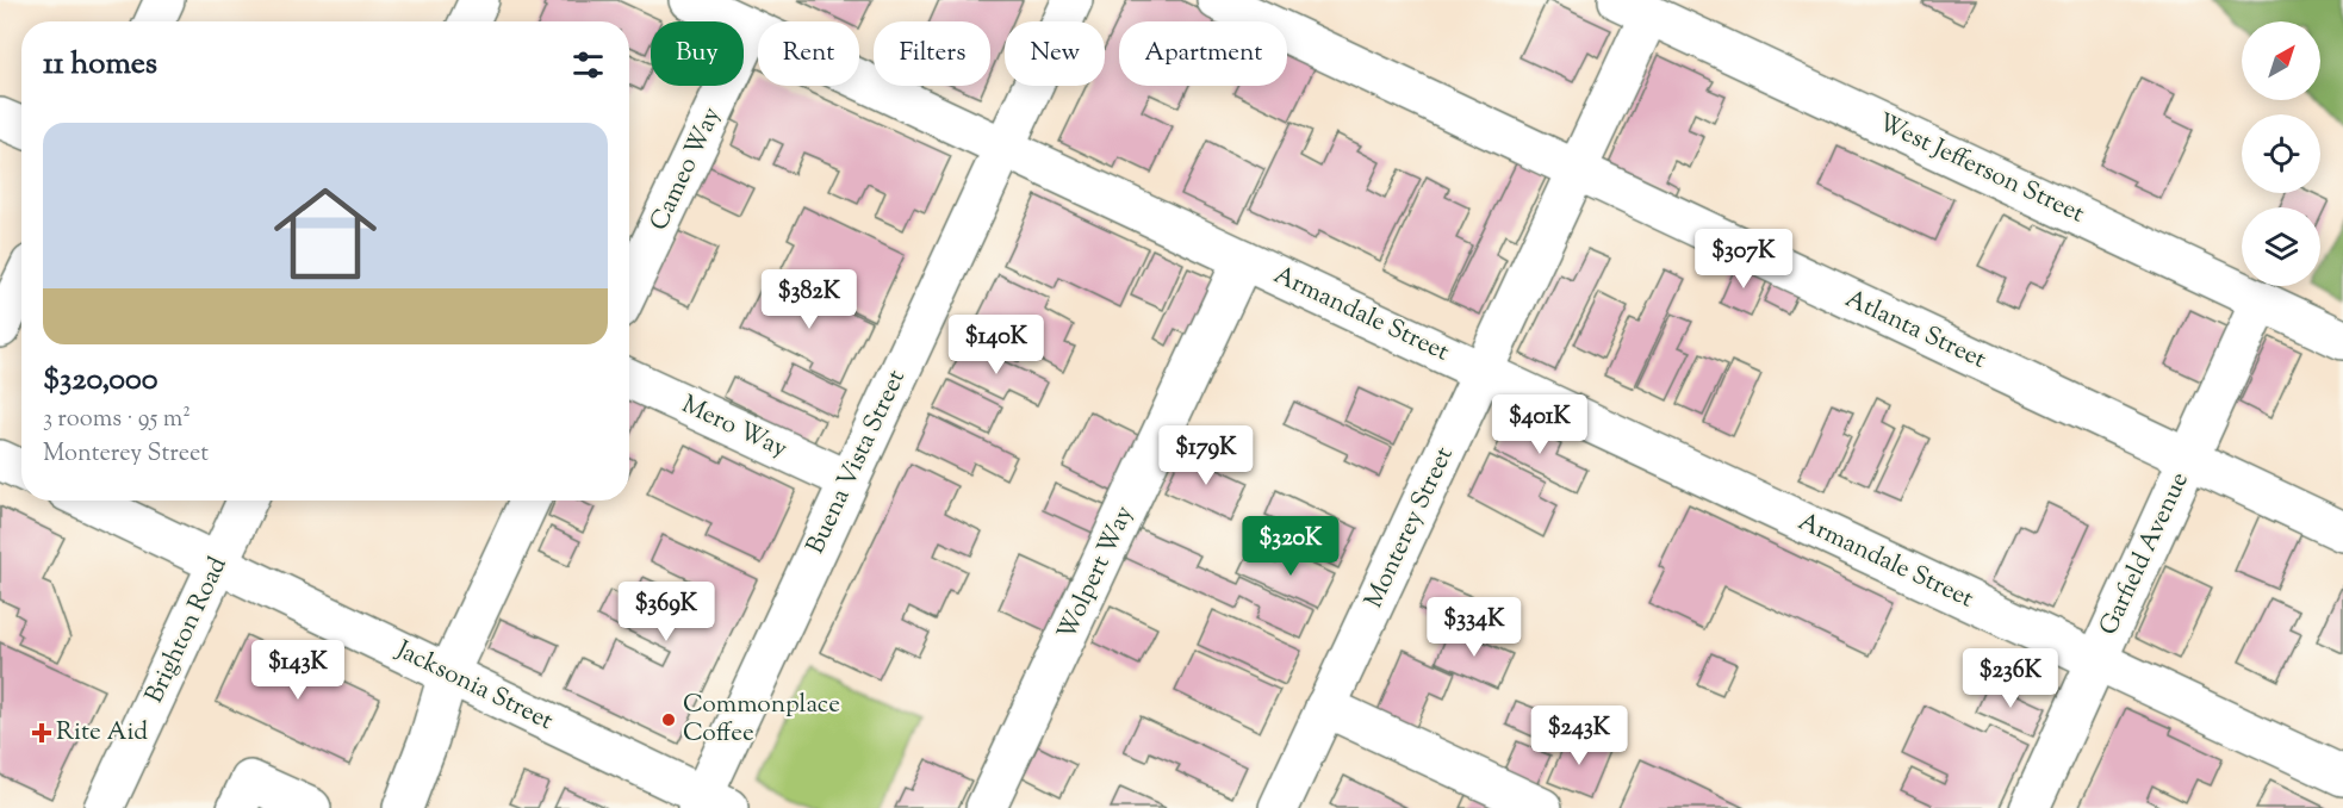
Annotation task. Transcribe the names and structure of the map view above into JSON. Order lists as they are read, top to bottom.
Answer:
{
  "streets": {
    "street": [
      "Cameo Way",
      "West Jefferson Street",
      "Armandale Street",
      "Atlanta Street",
      "Mero Way",
      "Buena Vista Street",
      "Monterey Street",
      "Garfield Avenue",
      "Wolpert Way",
      "Brighton Road",
      "Jacksonia Street"
    ]
  },
  "crossings": [
    ["Cameo Way", "Armandale Street"],
    ["West Jefferson Street", "Monterey Street"],
    ["West Jefferson Street", "Garfield Avenue"],
    ["Armandale Street", "Buena Vista Street"],
    ["Armandale Street", "Monterey Street"],
    ["Armandale Street", "Garfield Avenue"],
    ["Armandale Street", "Wolpert Way"],
    ["Atlanta Street", "Monterey Street"],
    ["Atlanta Street", "Garfield Avenue"],
    ["Mero Way", "Buena Vista Street"],
    ["Buena Vista Street", "Jacksonia Street"],
    ["Brighton Road", "Jacksonia Street"]
  ],
  "places": {
    "other": ["Commonplace Coffee"],
    "health": ["Rite Aid"]
  },
  "north": "top right",
  "page": {
    "chip": [
      "Buy",
      "Rent",
      "Filters",
      "New",
      "Apartment"
    ],
    "heading": "11 homes",
    "list": [
      {
        "name": "$320,000",
        "note": "3 rooms · 95 m² · Monterey Street"
      }
    ],
    "price": [
      "$307K",
      "$382K",
      "$140K",
      "$401K",
      "$179K",
      "$320K",
      "$369K",
      "$334K",
      "$143K",
      "$236K",
      "$243K"
    ]
  }
}
